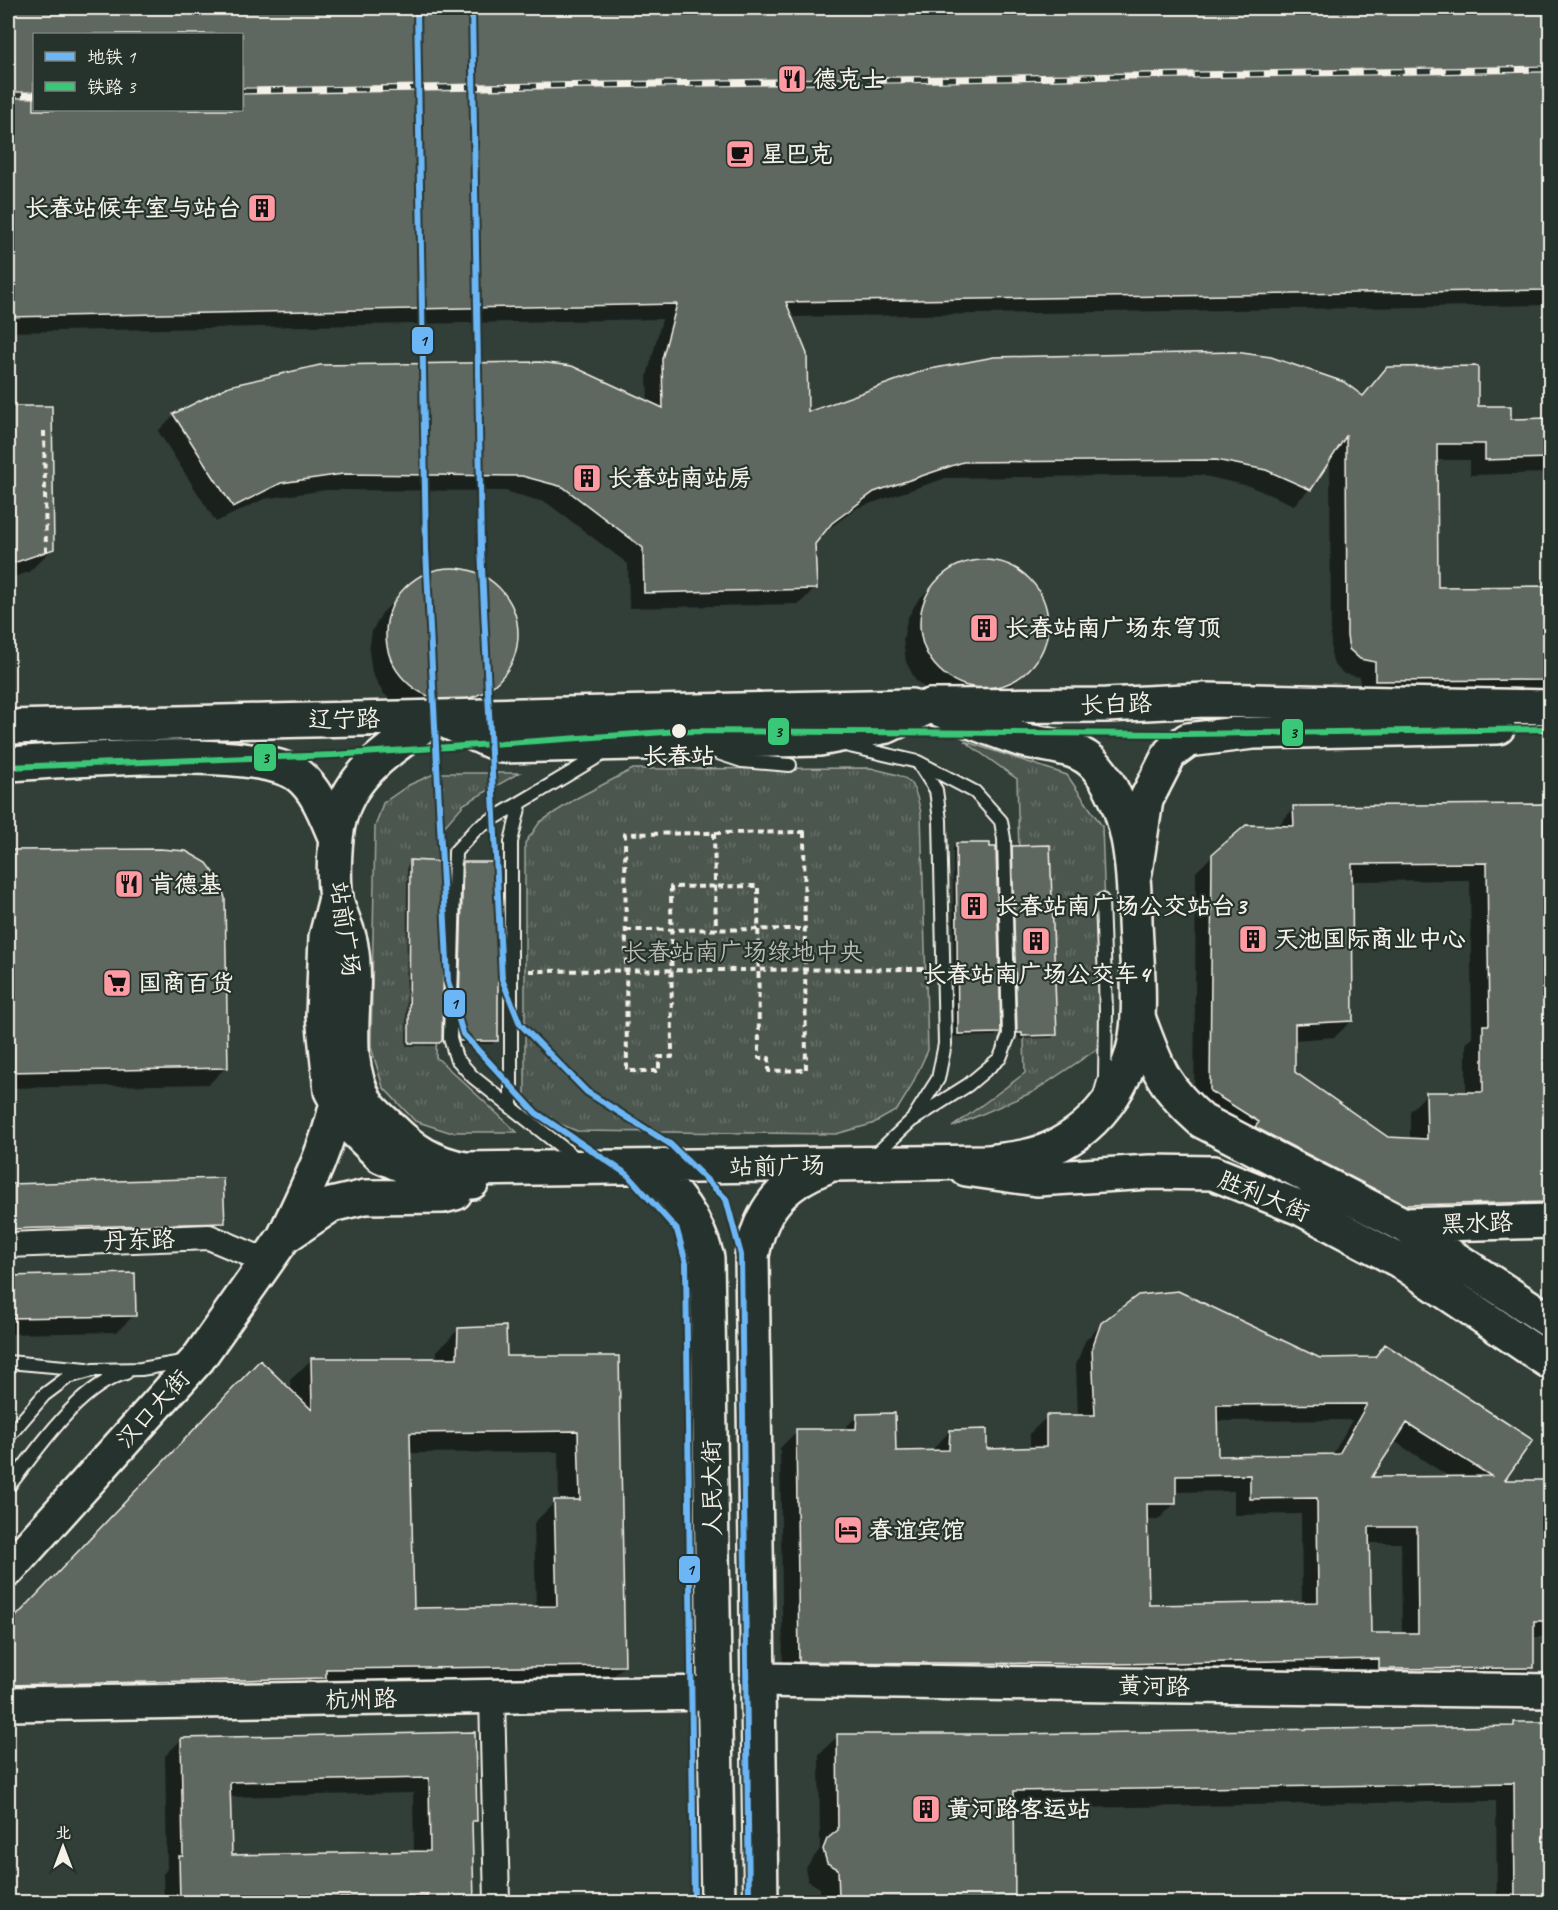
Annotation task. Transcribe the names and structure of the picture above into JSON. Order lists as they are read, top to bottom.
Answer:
{
  "streets": {
    "main road": [
      "长白路",
      "辽宁路",
      "站前广场",
      "胜利大街",
      "黑水路",
      "汉口大街",
      "人民大街",
      "黄河路",
      "杭州路"
    ],
    "street": ["丹东路"]
  },
  "crossings": [
    ["长白路", "辽宁路"],
    ["长白路", "站前广场"],
    ["辽宁路", "站前广场"],
    ["站前广场", "胜利大街"],
    ["站前广场", "人民大街"],
    ["胜利大街", "黑水路"],
    ["丹东路", "汉口大街"],
    ["人民大街", "黄河路"],
    ["人民大街", "杭州路"]
  ],
  "parks": ["长春站南广场绿地中央"],
  "places": {
    "restaurant": ["德克士", "肯德基"],
    "cafe": ["星巴克"],
    "building": [
      "长春站候车室与站台",
      "长春站南站房",
      "长春站南广场东穹顶",
      "长春站南广场公交站台3",
      "天池国际商业中心",
      "长春站南广场公交车4",
      "黄河路客运站"
    ],
    "other": ["长春站"],
    "supermarket": ["国商百货"],
    "hotel": ["春谊宾馆"]
  },
  "lines": ["metro line 1", "rail line 3"],
  "legend": ["地铁 1", "铁路 3"],
  "north": "top"
}
